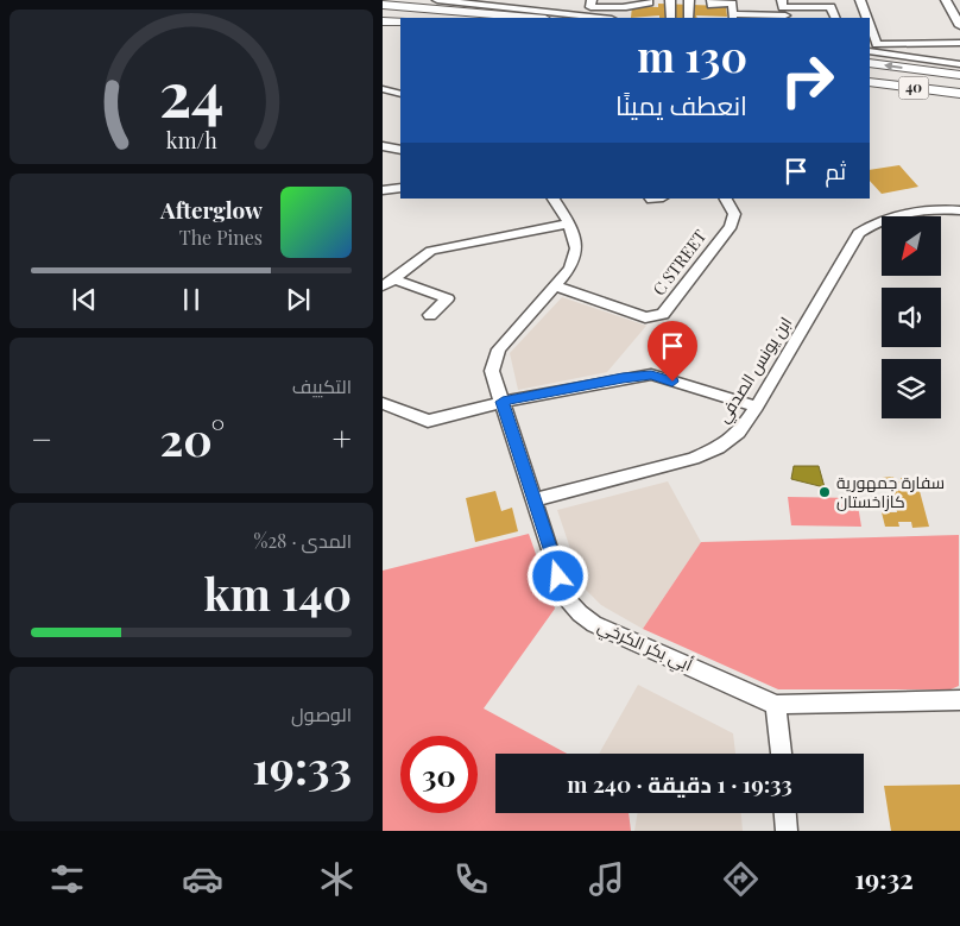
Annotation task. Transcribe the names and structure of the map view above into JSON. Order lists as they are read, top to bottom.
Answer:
{
  "streets": {
    "highway": ["40"],
    "street": ["C STREET", "ابن يونس الصدفي", "أبي بكر الكرخي"]
  },
  "crossings": [
    ["C STREET", "أبي بكر الكرخي"],
    ["ابن يونس الصدفي", "أبي بكر الكرخي"]
  ],
  "places": ["سفارة جمهورية كازاخستان"],
  "north": "bottom left",
  "page": {
    "turn": ["130 m", "انعطف يمينًا"],
    "then": "ثم",
    "song": ["Afterglow", "The Pines"],
    "tile": [
      "التكييف",
      ["المدى · 28%", "140 km"],
      ["الوصول", "19:33"]
    ],
    "heat": ["−", "20°", "+"],
    "limit": "30",
    "trip": "19:33 · 1 دقيقة · 240 m",
    "tabs": "19:32",
    "gauge": ["24", "km/h"]
  }
}
